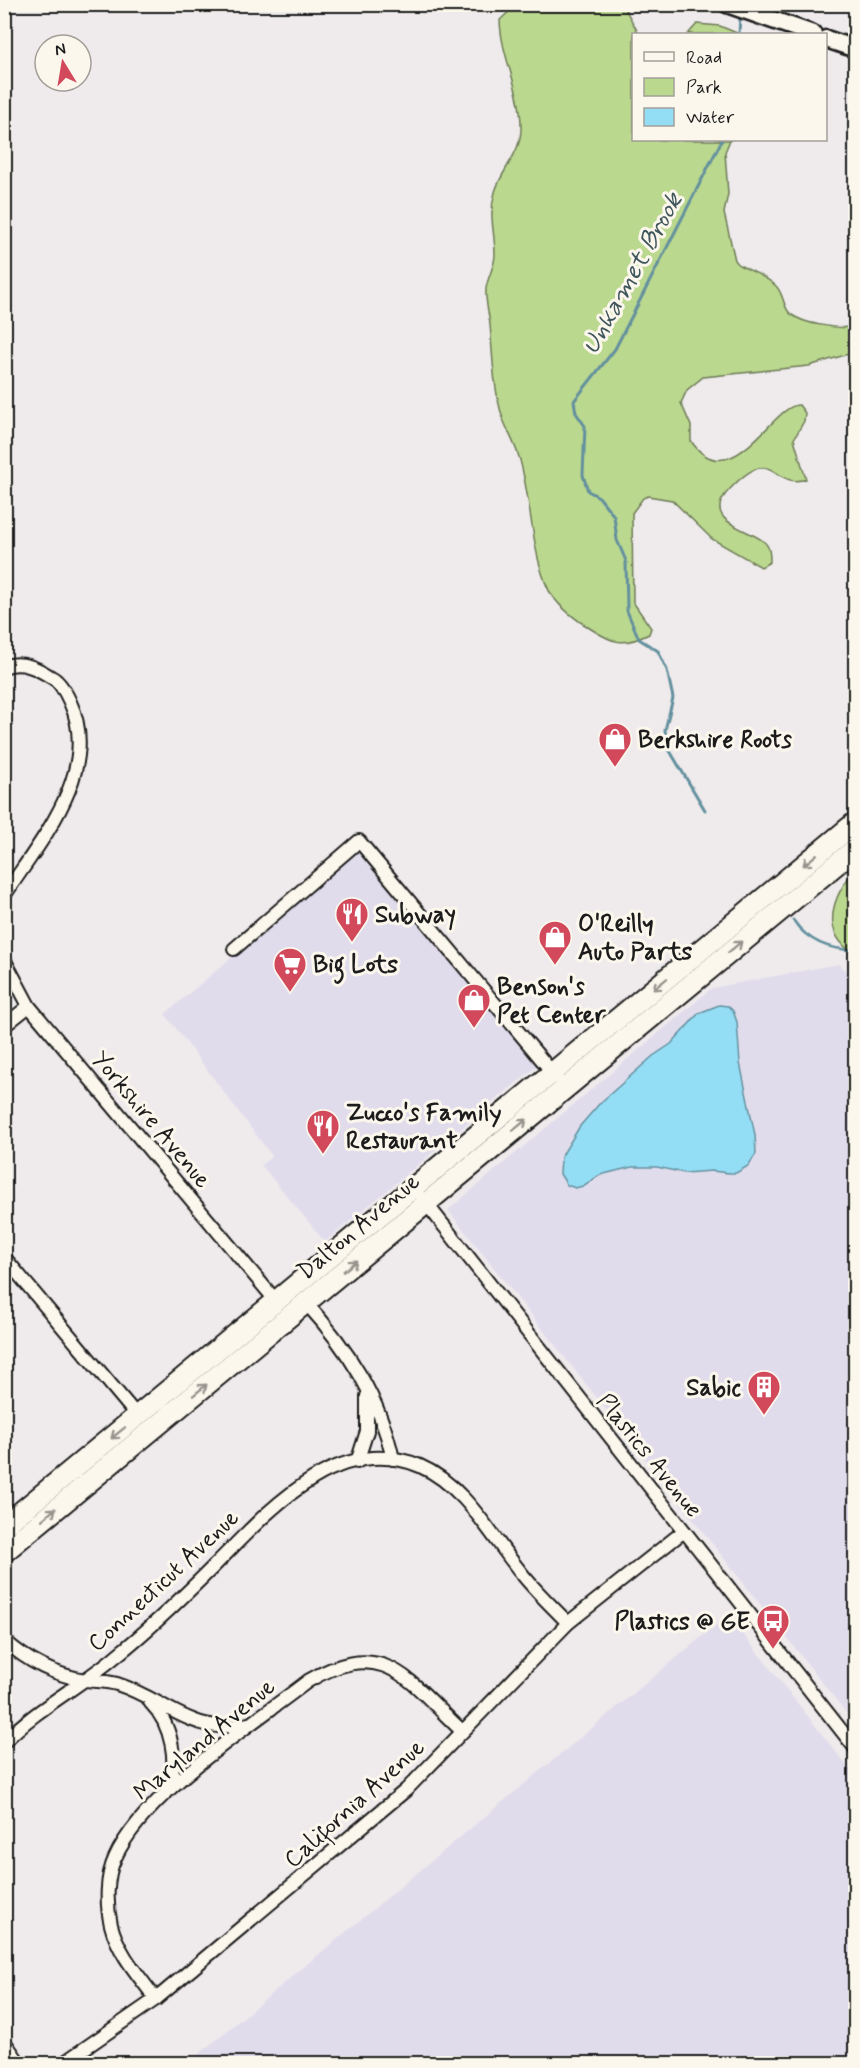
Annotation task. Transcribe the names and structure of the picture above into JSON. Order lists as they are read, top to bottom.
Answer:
{
  "streets": {
    "main road": ["Dalton Avenue"],
    "street": [
      "Yorkshire Avenue",
      "Plastics Avenue",
      "Connecticut Avenue",
      "Maryland Avenue",
      "California Avenue"
    ]
  },
  "crossings": [
    ["Yorkshire Avenue", "Dalton Avenue"],
    ["Dalton Avenue", "Plastics Avenue"],
    ["Plastics Avenue", "California Avenue"],
    ["Maryland Avenue", "California Avenue"]
  ],
  "water": ["Unkamet Brook"],
  "places": {
    "shop": ["Berkshire Roots", "O'Reilly Auto Parts", "Benson's Pet Center"],
    "restaurant": ["Subway", "Zucco's Family Restaurant"],
    "supermarket": ["Big Lots"],
    "building": ["Sabic"],
    "bus stop": ["Plastics @ GE"]
  },
  "legend": ["Road", "Park", "Water"],
  "north": "top"
}
